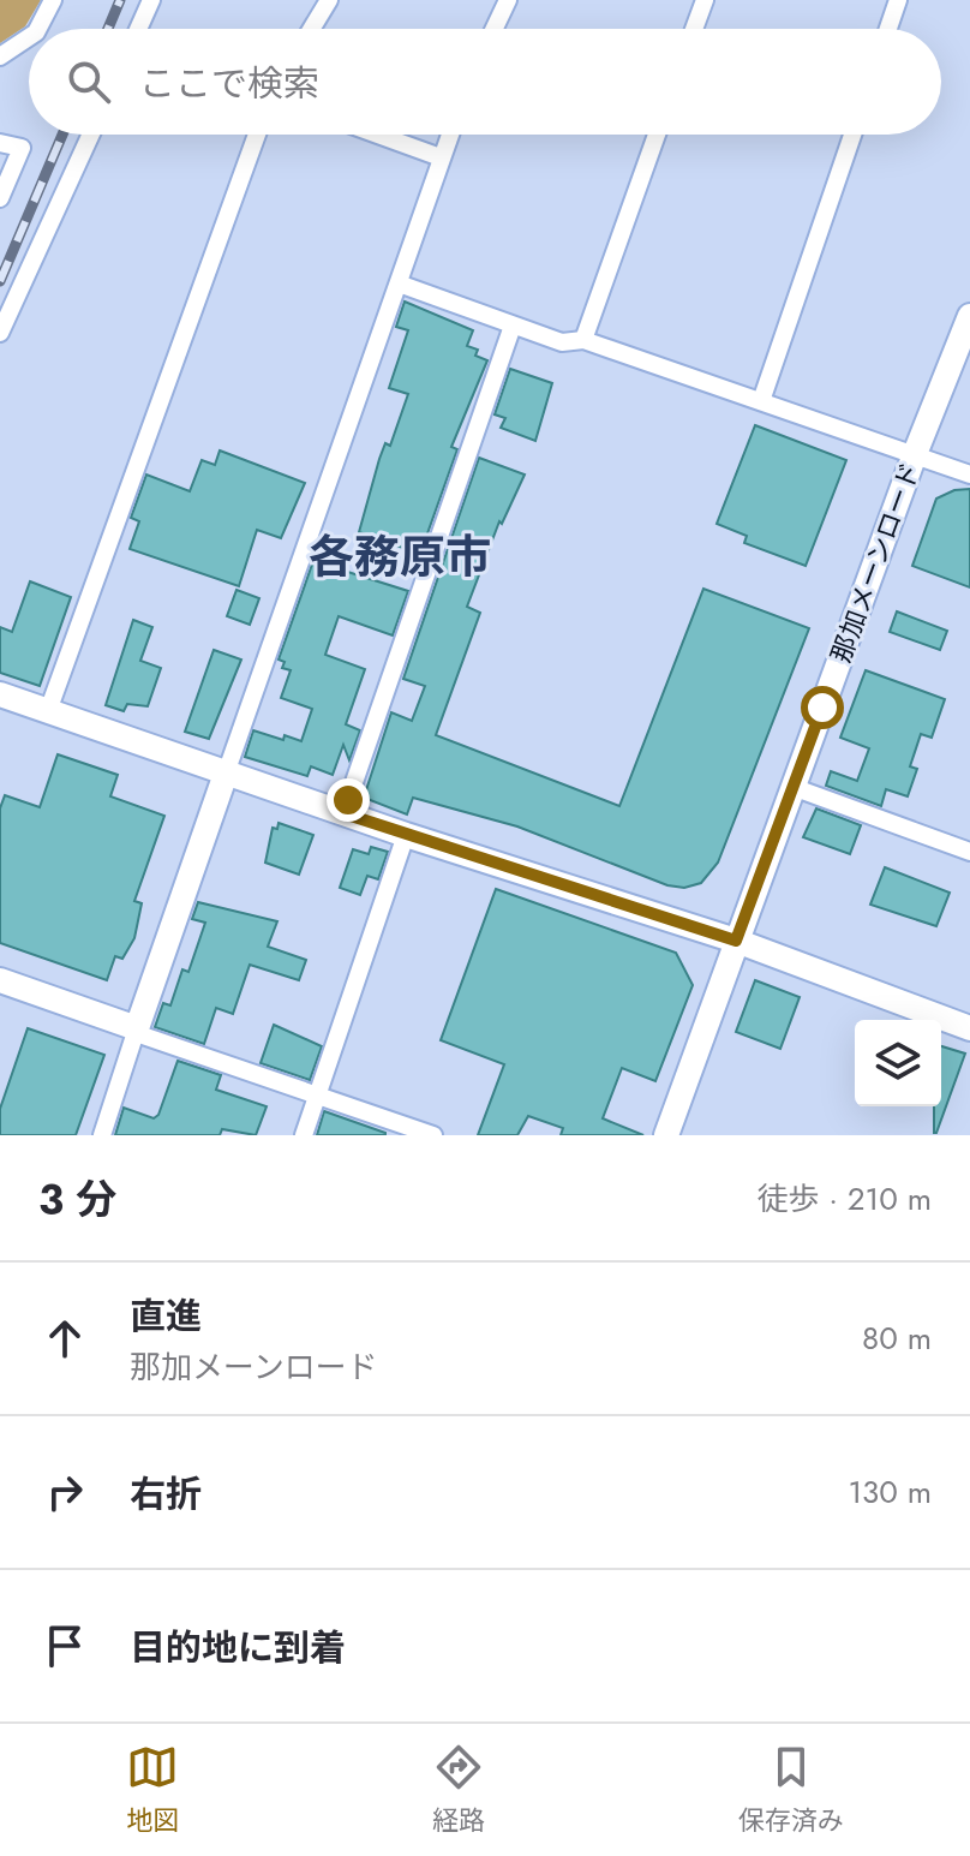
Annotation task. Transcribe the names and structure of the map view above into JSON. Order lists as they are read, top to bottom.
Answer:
{
  "streets": {
    "street": ["那加メーンロード"]
  },
  "districts": ["各務原市"],
  "page": {
    "search": "ここで検索",
    "heading": ["3 分", "徒歩 · 210 m"],
    "list": [
      ["直進", "那加メーンロード", "80 m"],
      ["右折", "130 m"],
      "目的地に到着"
    ],
    "nav": ["地図", "経路", "保存済み"]
  }
}
